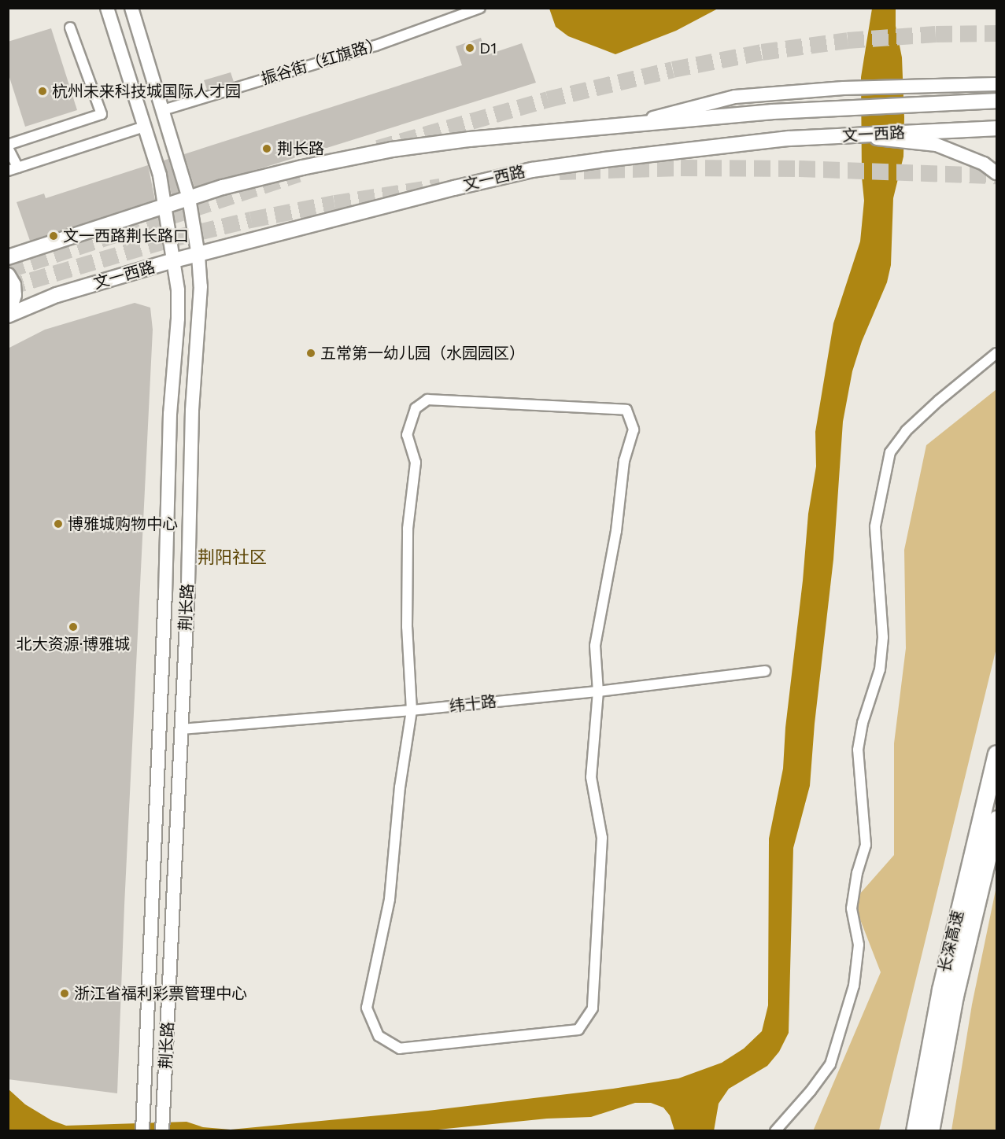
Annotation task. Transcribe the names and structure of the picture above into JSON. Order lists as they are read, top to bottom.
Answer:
{
  "streets": {
    "highway": ["长深高速"],
    "main road": ["文一西路", "荆长路"],
    "street": ["振谷街（红旗路）", "纬十路"]
  },
  "crossings": [
    ["振谷街（红旗路）", "荆长路"],
    ["文一西路", "荆长路"],
    ["荆长路", "纬十路"]
  ],
  "districts": ["荆阳社区"],
  "places": [
    "D1",
    "杭州未来科技城国际人才园",
    "荆长路",
    "文一西路荆长路口",
    "五常第一幼儿园（水园园区）",
    "博雅城购物中心",
    "北大资源·博雅城",
    "浙江省福利彩票管理中心"
  ]
}
